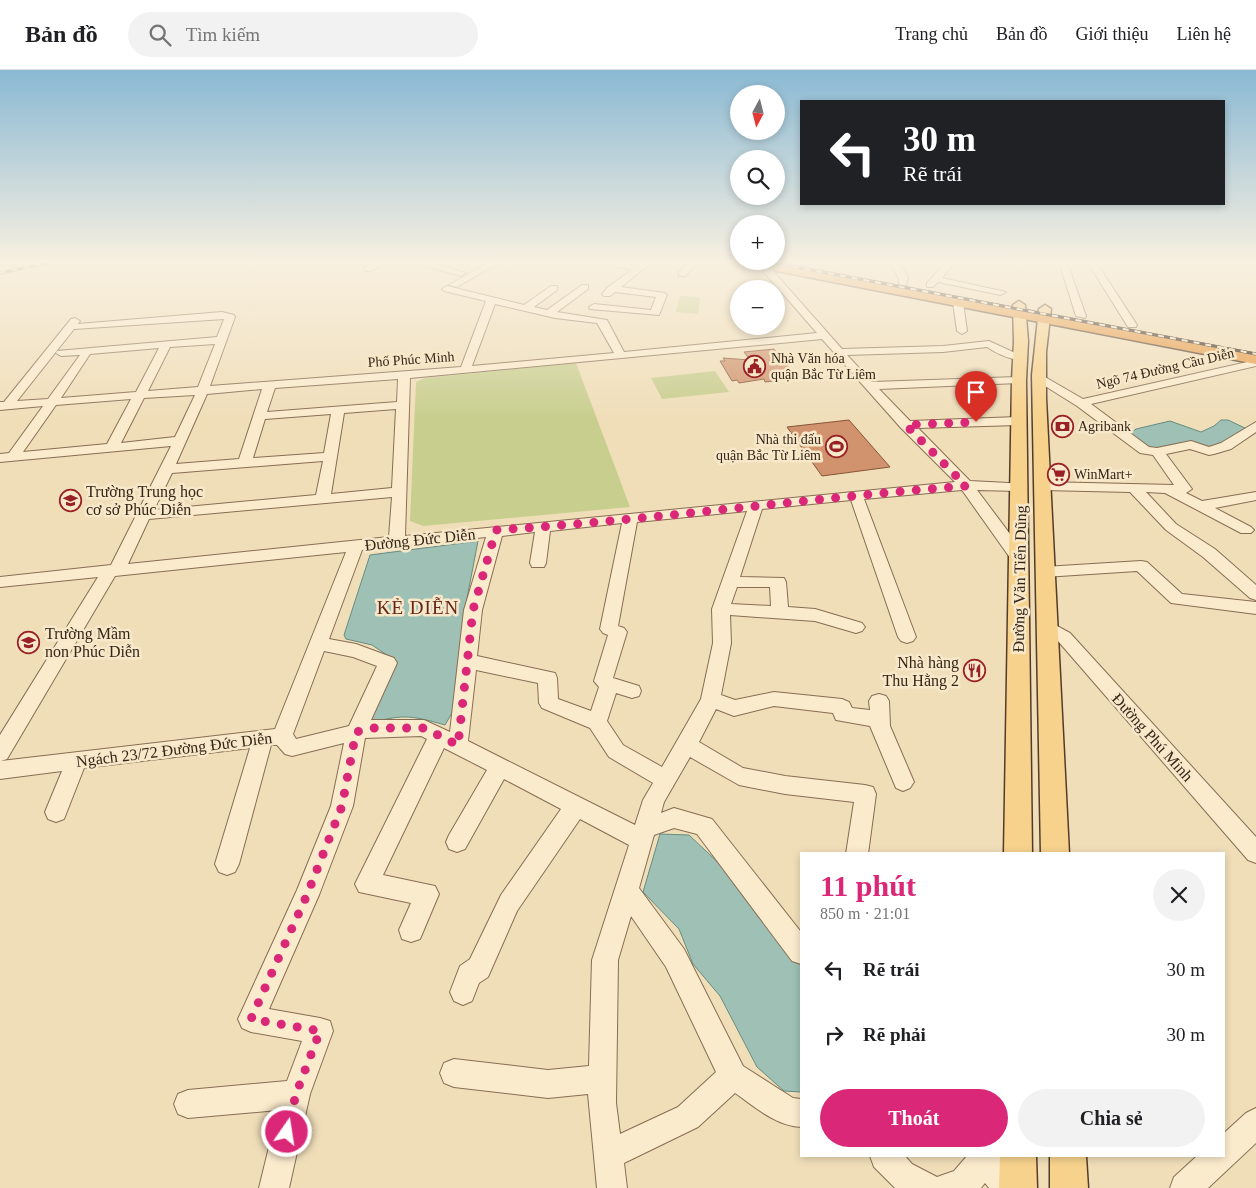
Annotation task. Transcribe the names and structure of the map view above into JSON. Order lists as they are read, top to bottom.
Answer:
{
  "streets": {
    "main road": ["Đường Văn Tiến Dũng"],
    "street": [
      "Phố Phúc Minh",
      "Ngõ 74 Đường Cầu Diễn",
      "Đường Đức Diễn",
      "Đường Phú Minh",
      "Ngách 23/72 Đường Đức Diễn"
    ]
  },
  "crossings": [
    ["Đường Đức Diễn", "Đường Văn Tiến Dũng"],
    ["Đường Văn Tiến Dũng", "Đường Phú Minh"]
  ],
  "districts": ["KẺ DIỄN"],
  "places": {
    "public building": ["Nhà Văn hóa quận Bắc Từ Liêm"],
    "bank": ["Agribank"],
    "sports": ["Nhà thi đấu quận Bắc Từ Liêm"],
    "supermarket": ["WinMart+"],
    "school or university": ["Trường Trung học cơ sở Phúc Diễn", "Trường Mầm non Phúc Diễn"],
    "restaurant": ["Nhà hàng Thu Hằng 2"]
  },
  "north": "bottom",
  "page": {
    "header": "Bản đồ",
    "search": "Tìm kiếm",
    "nav": [
      "Trang chủ",
      "Bản đồ",
      "Giới thiệu",
      "Liên hệ"
    ],
    "map_buttons": ["+", "−"],
    "turn": ["30 m", "Rẽ trái"],
    "heading": ["11 phút", "850 m · 21:01"],
    "list": [
      {
        "name": "Rẽ trái",
        "value": "30 m"
      },
      {
        "name": "Rẽ phải",
        "value": "30 m"
      }
    ],
    "buttons": ["Thoát", "Chia sẻ"]
  }
}
